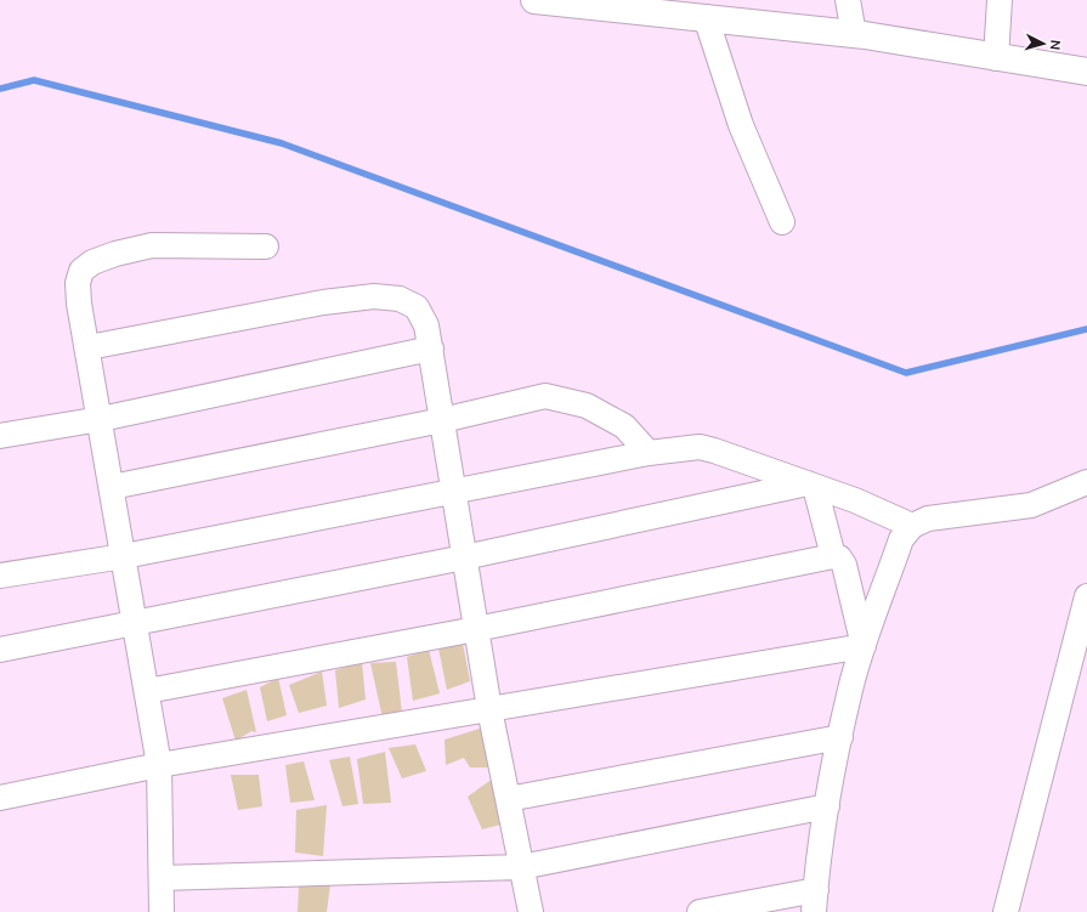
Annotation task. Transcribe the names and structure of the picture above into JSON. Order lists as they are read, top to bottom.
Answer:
{
  "north": "right"
}
